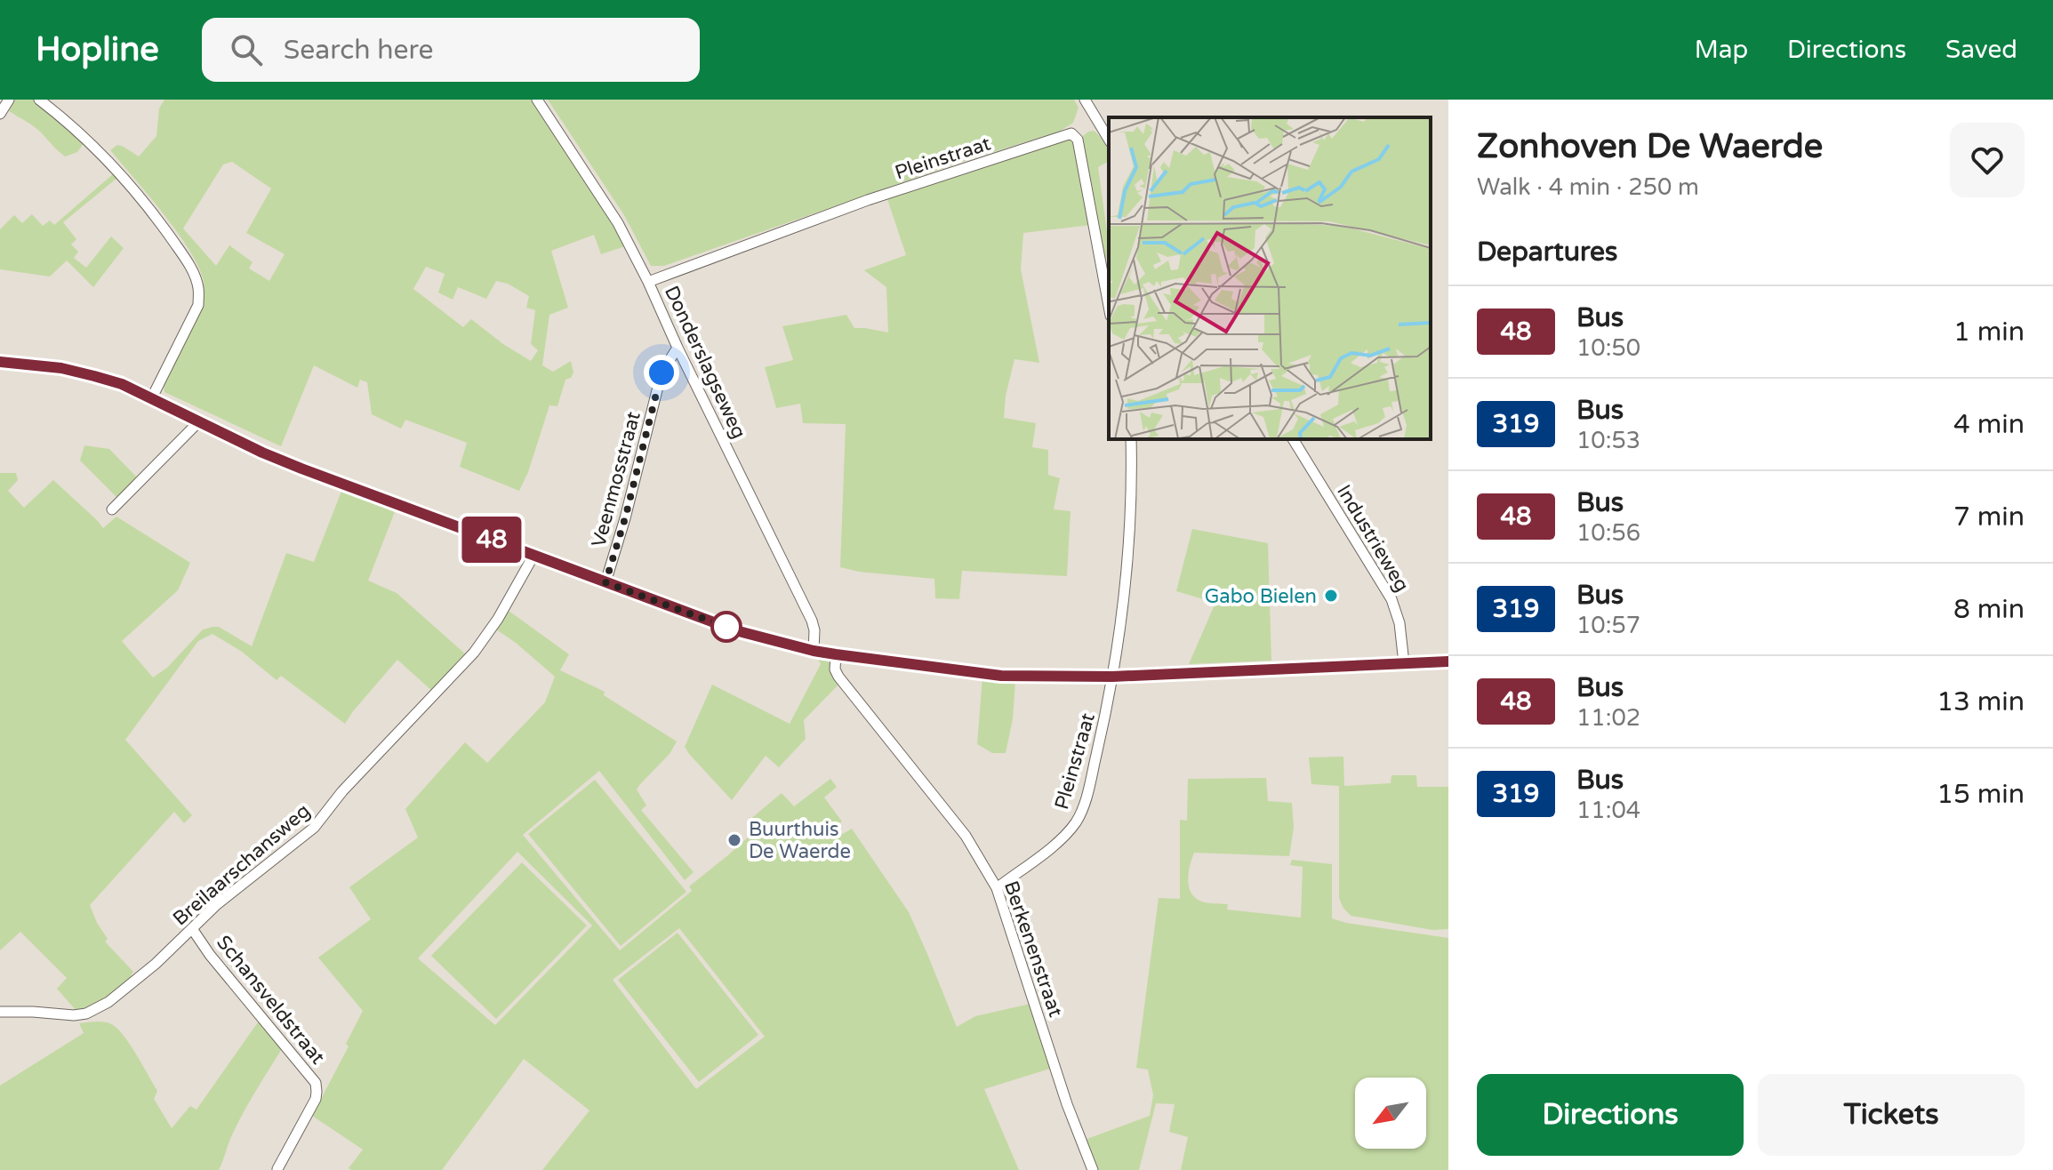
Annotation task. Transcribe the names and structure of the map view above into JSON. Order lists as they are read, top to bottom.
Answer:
{
  "streets": {
    "street": [
      "Pleinstraat",
      "Donderslagseweg",
      "Veenmosstraat",
      "Industrieweg",
      "Breilaarschansweg",
      "Berkenenstraat",
      "Schansveldstraat"
    ]
  },
  "crossings": [
    ["Pleinstraat", "Donderslagseweg"],
    ["Pleinstraat", "Berkenenstraat"],
    ["Donderslagseweg", "Veenmosstraat"],
    ["Breilaarschansweg", "Schansveldstraat"]
  ],
  "places": ["Gabo Bielen", "Buurthuis De Waerde"],
  "lines": ["bus line 48"],
  "north": "bottom left",
  "page": {
    "header": "Hopline",
    "search": "Search here",
    "nav": ["Map", "Directions", "Saved"],
    "on_map": "48",
    "heading": [
      ["Zonhoven De Waerde", "Walk · 4 min · 250 m"],
      "Departures"
    ],
    "list": [
      {
        "mark": "48",
        "name": "Bus",
        "note": "10:50",
        "value": "1 min"
      },
      {
        "mark": "319",
        "name": "Bus",
        "note": "10:53",
        "value": "4 min"
      },
      {
        "mark": "48",
        "name": "Bus",
        "note": "10:56",
        "value": "7 min"
      },
      {
        "mark": "319",
        "name": "Bus",
        "note": "10:57",
        "value": "8 min"
      },
      {
        "mark": "48",
        "name": "Bus",
        "note": "11:02",
        "value": "13 min"
      },
      {
        "mark": "319",
        "name": "Bus",
        "note": "11:04",
        "value": "15 min"
      }
    ],
    "buttons": ["Directions", "Tickets"]
  }
}
